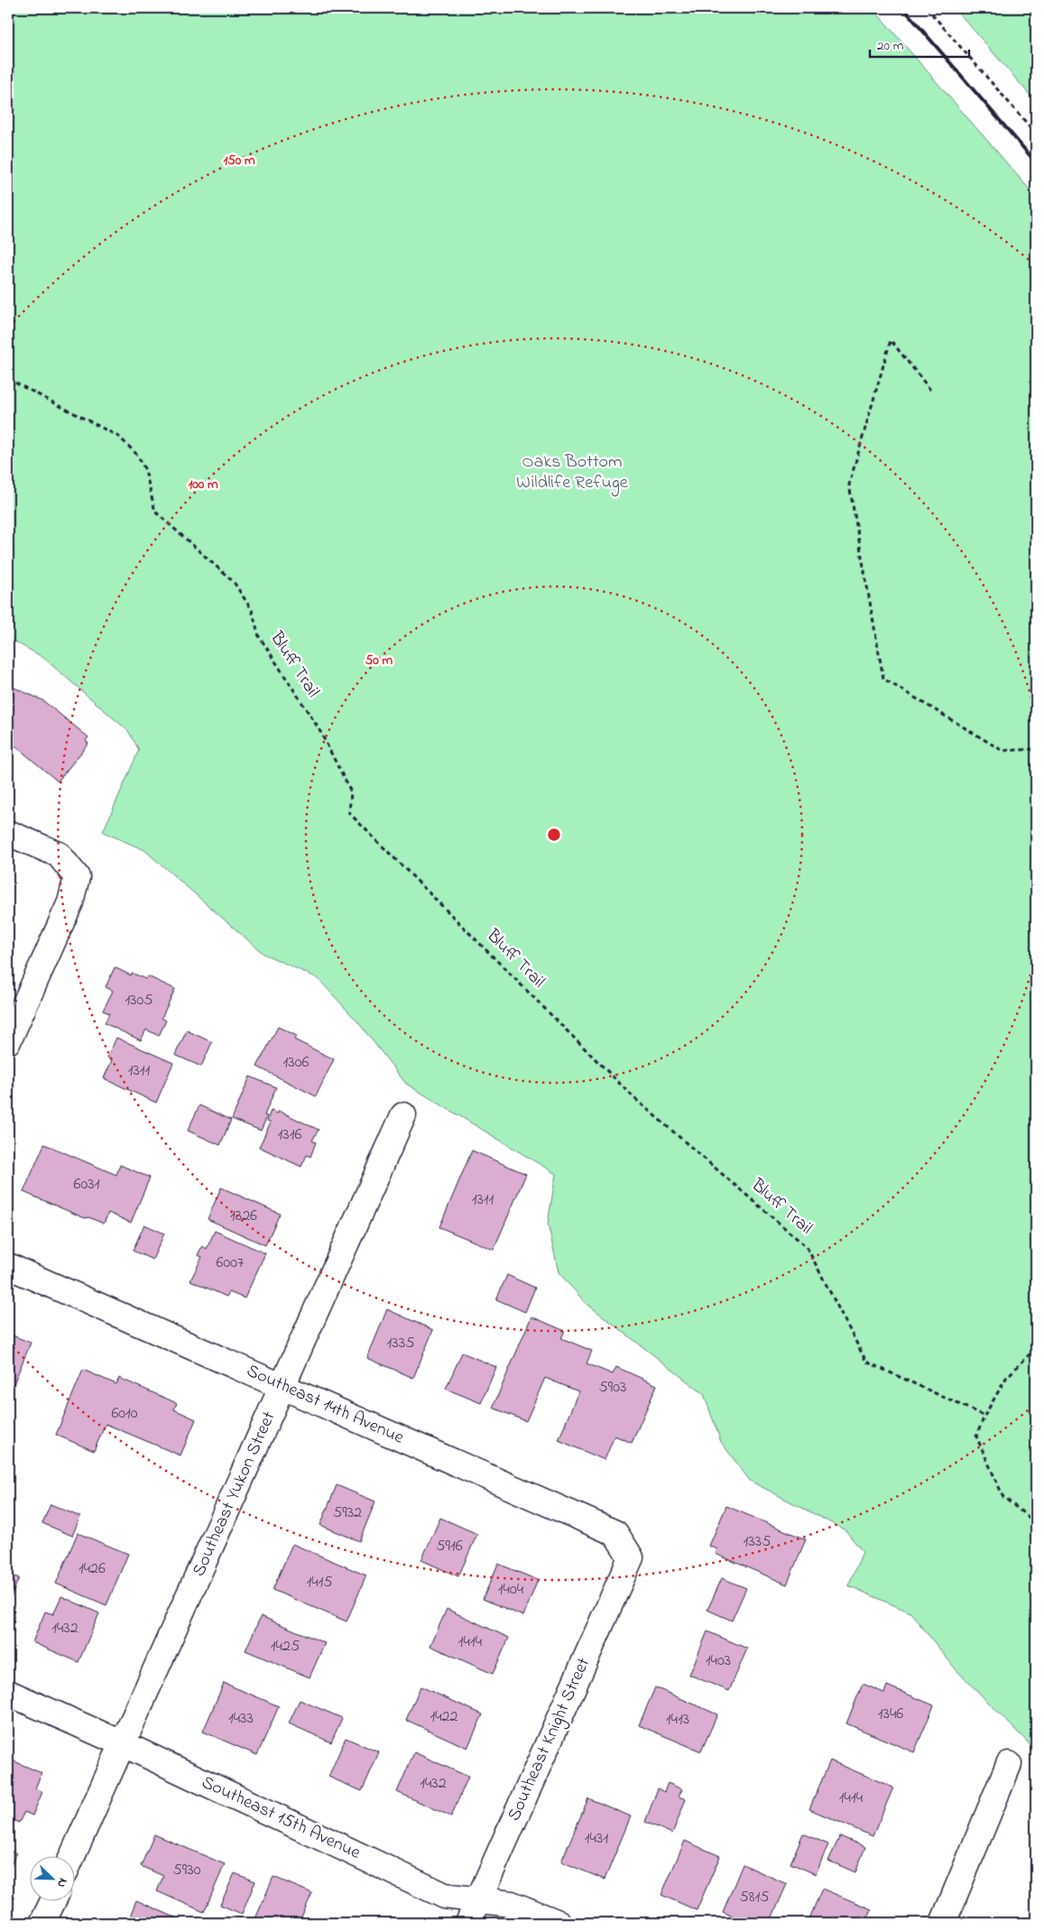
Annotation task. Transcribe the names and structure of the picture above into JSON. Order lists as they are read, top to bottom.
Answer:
{
  "streets": {
    "street": [
      "Southeast 14th Avenue",
      "Southeast Yukon Street",
      "Southeast Knight Street",
      "Southeast 15th Avenue"
    ],
    "path": ["Bluff Trail"]
  },
  "crossings": [
    ["Southeast 14th Avenue", "Southeast Yukon Street"],
    ["Southeast 14th Avenue", "Southeast Knight Street"],
    ["Southeast Yukon Street", "Southeast 15th Avenue"],
    ["Southeast Knight Street", "Southeast 15th Avenue"]
  ],
  "parks": ["Oaks Bottom Wildlife Refuge"],
  "house_numbers": [
    "1305",
    "1306",
    "1311",
    "1316",
    "6031",
    "1311",
    "1326",
    "6007",
    "1335",
    "5903",
    "6010",
    "5932",
    "1335",
    "5916",
    "1426",
    "1415",
    "1404",
    "1432",
    "1414",
    "1425",
    "1403",
    "1346",
    "1422",
    "1433",
    "1413",
    "1432",
    "1414",
    "1431",
    "5930",
    "5815"
  ],
  "scale_bar": "20 m",
  "north": "bottom right",
  "rings": ["150 m", "100 m", "50 m"]
}
